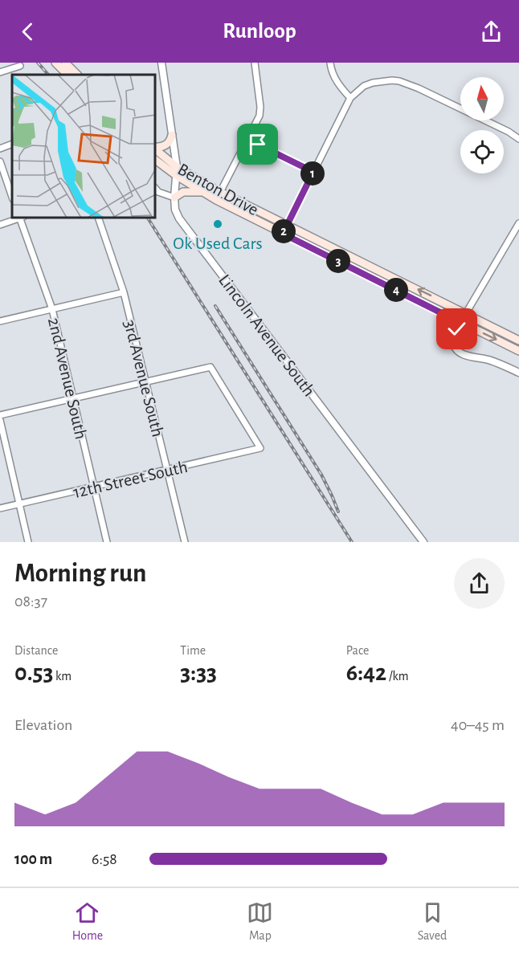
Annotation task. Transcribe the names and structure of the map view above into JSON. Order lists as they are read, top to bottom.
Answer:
{
  "streets": {
    "main road": ["Benton Drive"],
    "street": [
      "Lincoln Avenue South",
      "2nd Avenue South",
      "3rd Avenue South",
      "12th Street South"
    ]
  },
  "crossings": [
    ["Benton Drive", "Lincoln Avenue South"],
    ["2nd Avenue South", "12th Street South"],
    ["3rd Avenue South", "12th Street South"]
  ],
  "places": ["Ok Used Cars"],
  "north": "top",
  "page": {
    "header": "Runloop",
    "pins": [
      "1",
      "2",
      "3",
      "4"
    ],
    "heading": ["Morning run", "08:37"],
    "stats": [
      ["Distance", "0.53 km"],
      ["Time", "3:33"],
      ["Pace", "6:42 /km"]
    ],
    "chart": ["Elevation", "40–45 m"],
    "list": [
      {
        "name": "100 m",
        "note": "6:58"
      }
    ],
    "tabs": ["Home", "Map", "Saved"]
  }
}
